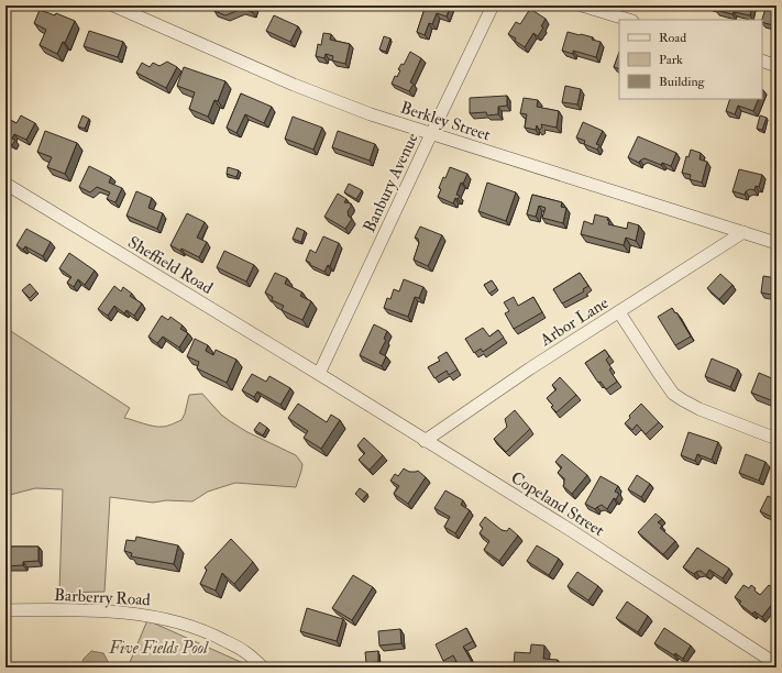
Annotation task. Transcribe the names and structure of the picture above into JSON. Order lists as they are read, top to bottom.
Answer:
{
  "streets": {
    "street": [
      "Berkley Street",
      "Banbury Avenue",
      "Sheffield Road",
      "Arbor Lane",
      "Copeland Street",
      "Barberry Road"
    ]
  },
  "crossings": [
    ["Berkley Street", "Banbury Avenue"],
    ["Berkley Street", "Arbor Lane"],
    ["Banbury Avenue", "Sheffield Road"],
    ["Banbury Avenue", "Copeland Street"],
    ["Sheffield Road", "Copeland Street"],
    ["Arbor Lane", "Copeland Street"]
  ],
  "parks": ["Five Fields Pool"],
  "legend": ["Road", "Park", "Building"]
}
